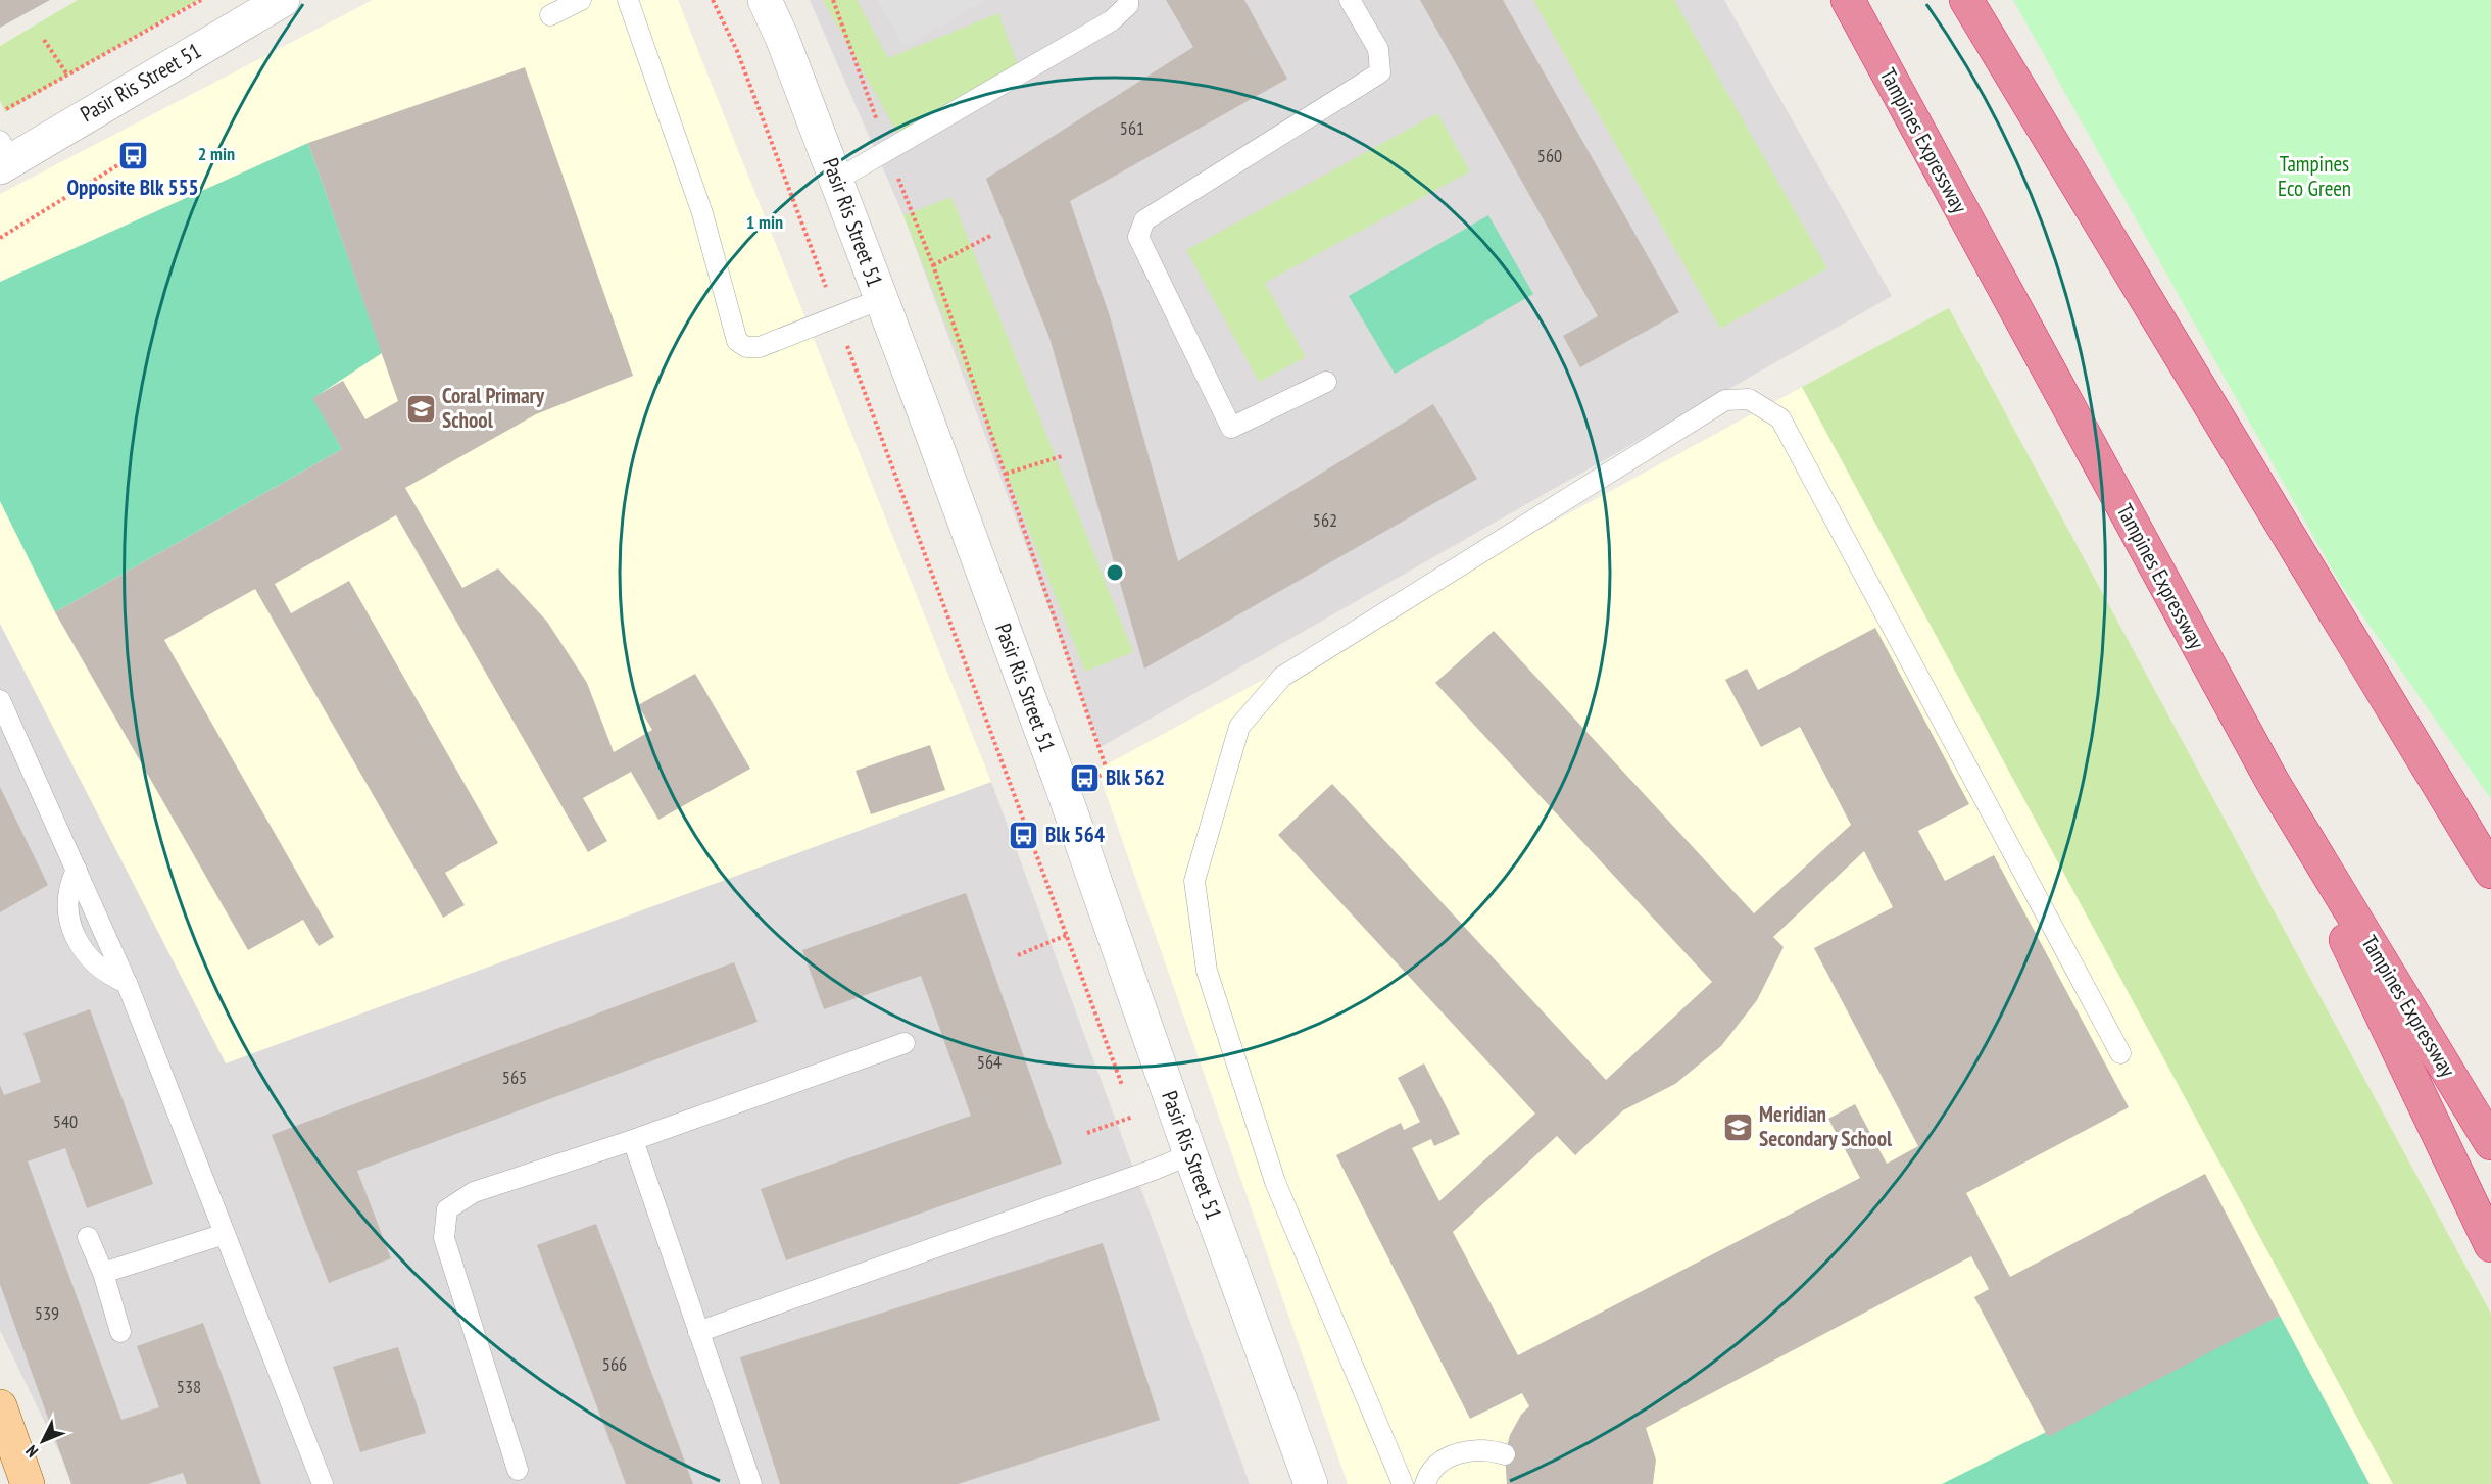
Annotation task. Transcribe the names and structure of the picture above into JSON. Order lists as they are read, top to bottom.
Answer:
{
  "streets": {
    "highway": ["Tampines Expressway"],
    "street": ["Pasir Ris Street 51"]
  },
  "parks": ["Tampines Eco Green"],
  "places": {
    "bus stop": ["Opposite Blk 555", "Blk 562", "Blk 564"],
    "school or university": ["Coral Primary School", "Meridian Secondary School"]
  },
  "house_numbers": [
    "561",
    "560",
    "562",
    "564",
    "565",
    "540",
    "539",
    "566",
    "538"
  ],
  "north": "bottom left",
  "rings": ["2 min", "1 min"]
}
